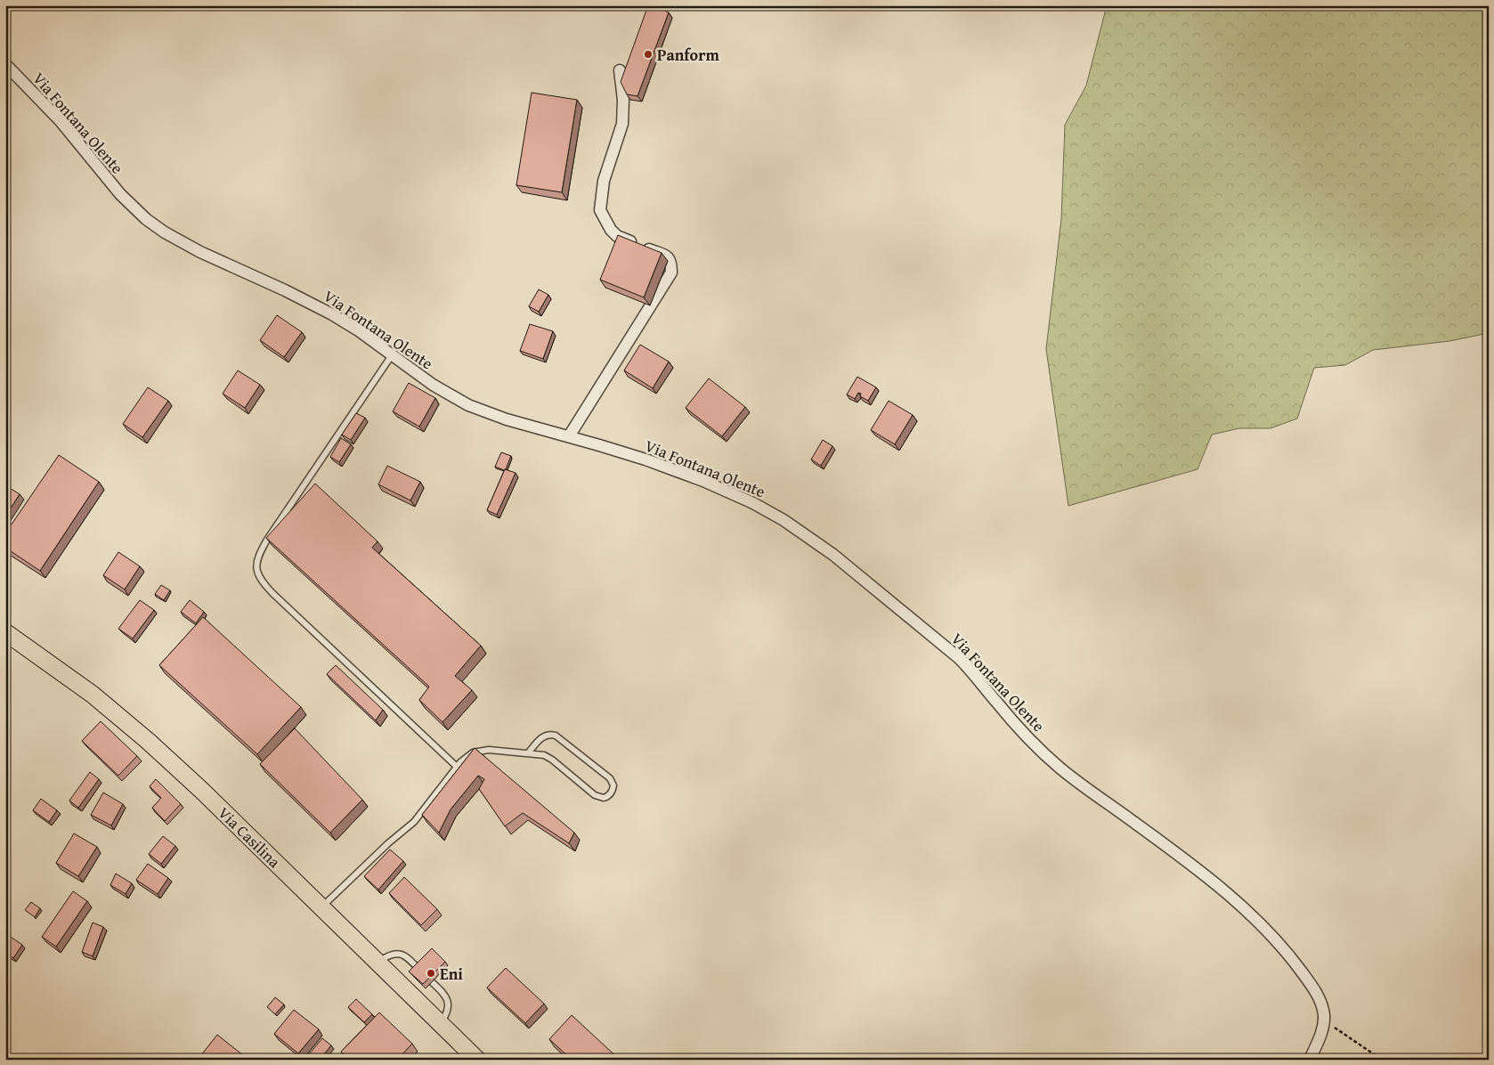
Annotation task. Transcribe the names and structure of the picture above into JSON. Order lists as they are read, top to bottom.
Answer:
{
  "streets": {
    "main road": ["Via Casilina"],
    "street": ["Via Fontana Olente"]
  },
  "places": ["Panform", "Eni"]
}
